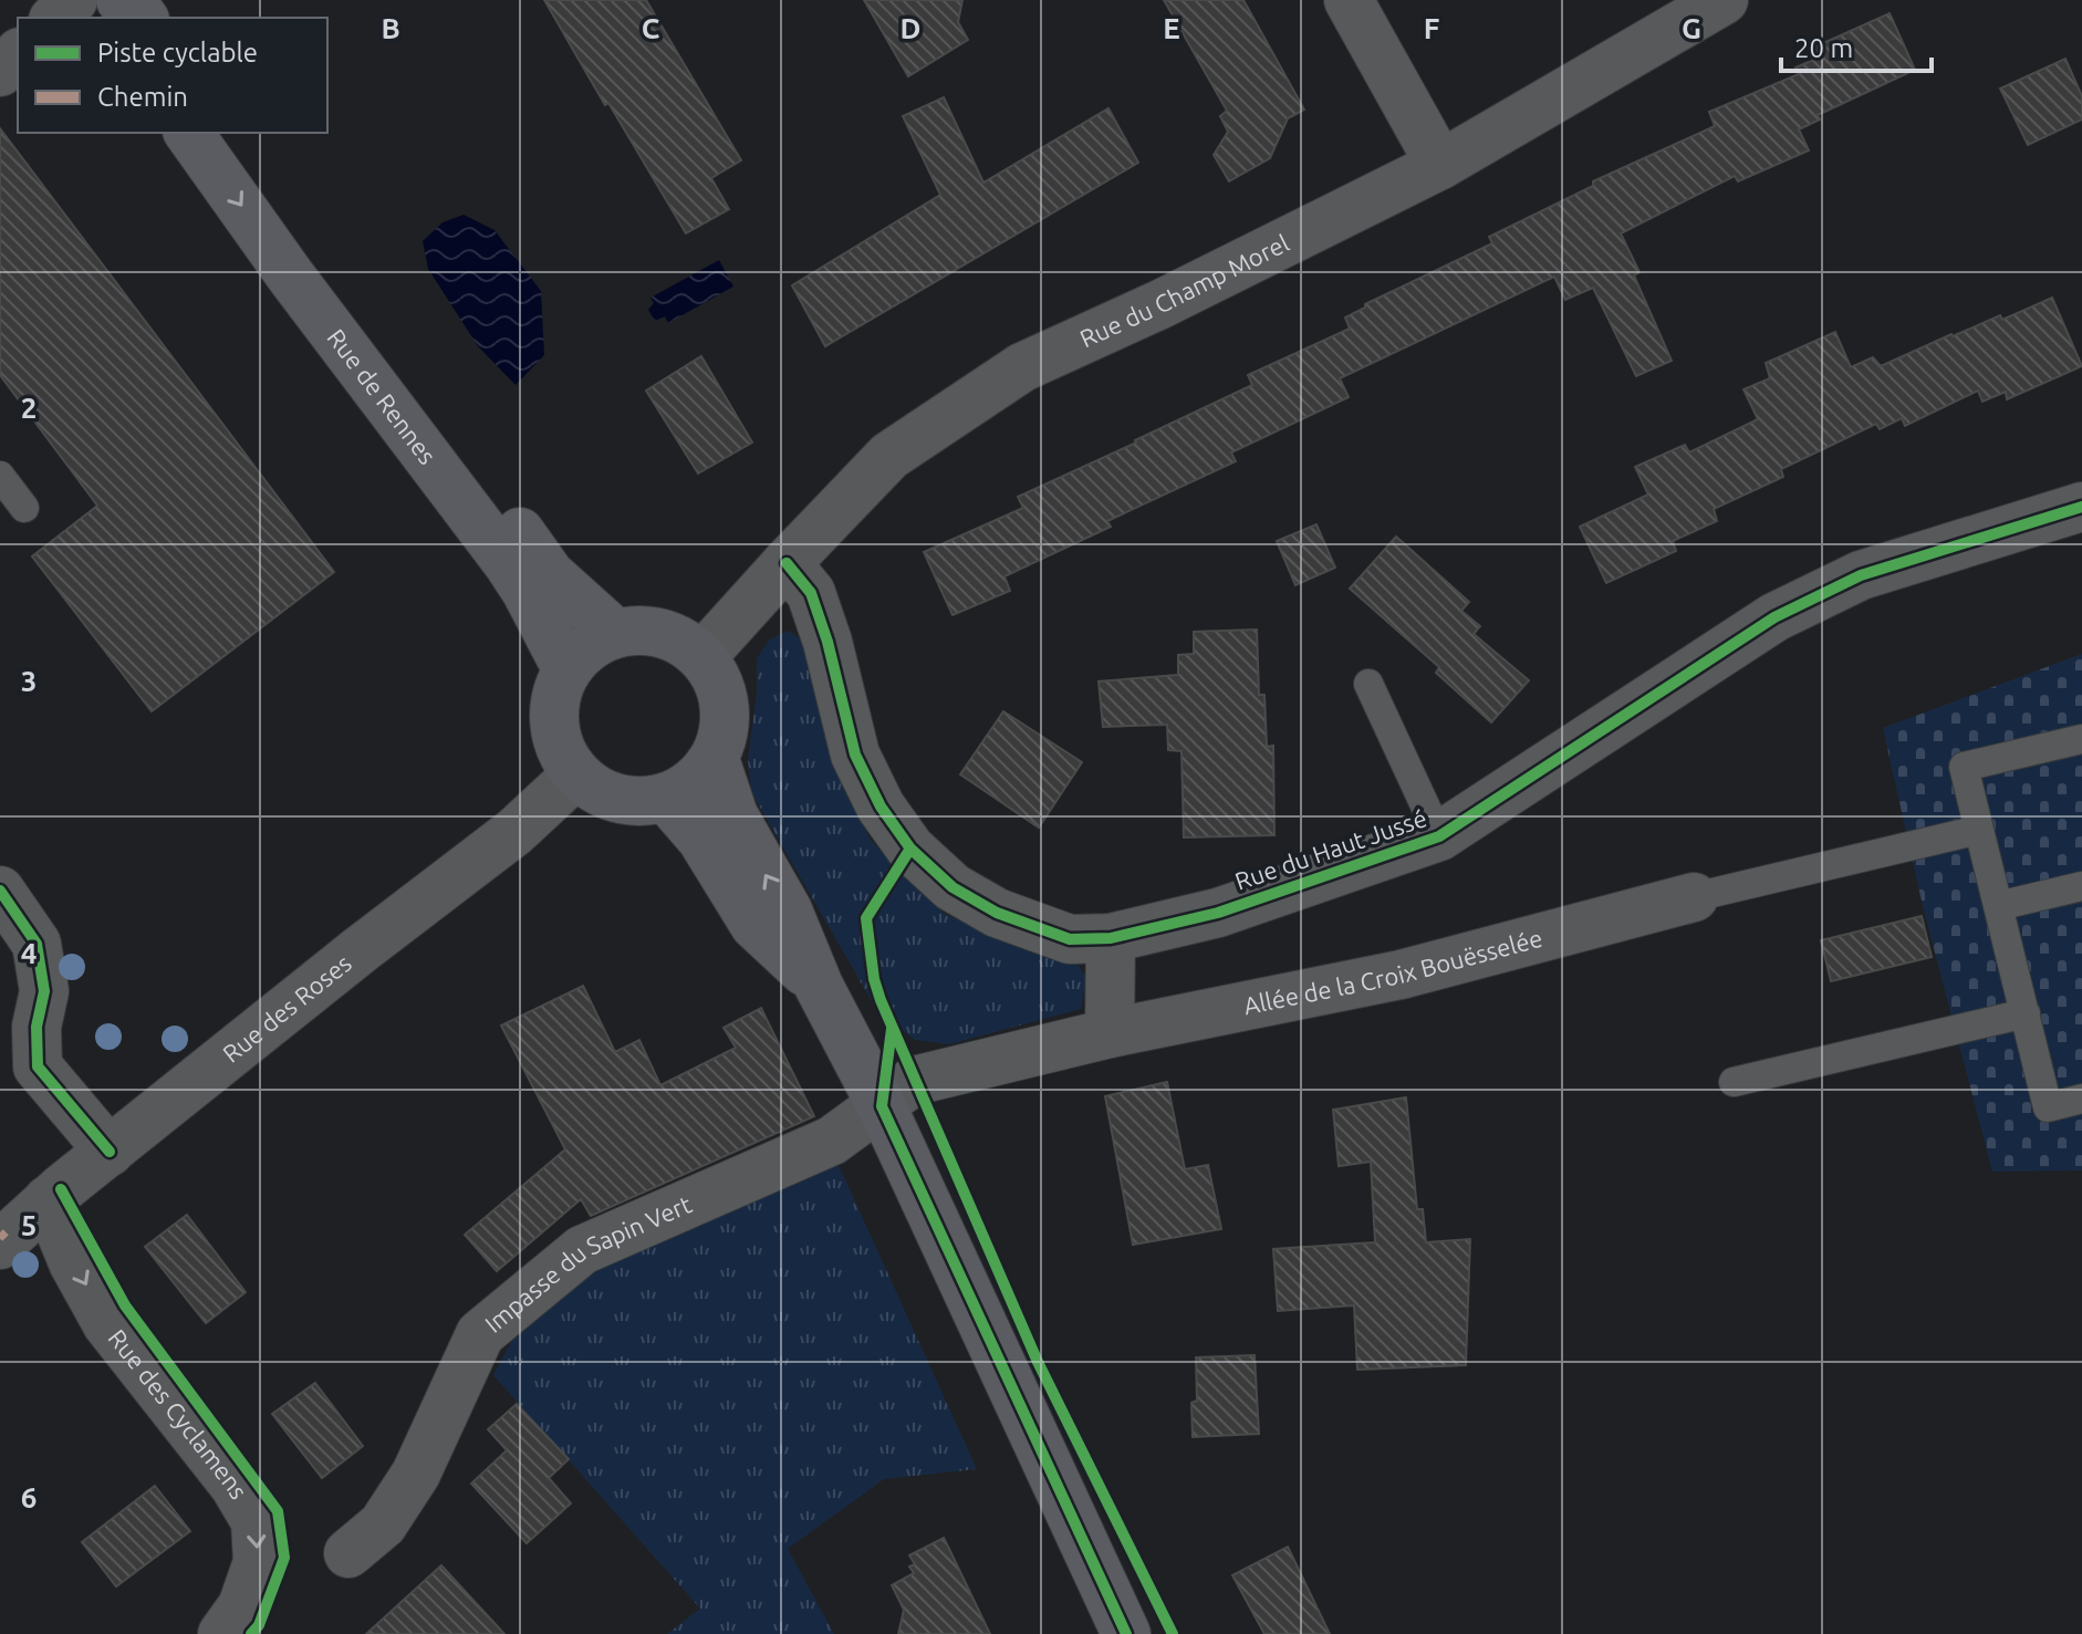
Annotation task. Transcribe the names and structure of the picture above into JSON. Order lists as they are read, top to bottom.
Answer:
{
  "streets": {
    "main road": ["Rue de Rennes"],
    "street": [
      "Rue du Champ Morel",
      "Rue du Haut Jussé",
      "Allée de la Croix Bouësselée",
      "Rue des Roses",
      "Impasse du Sapin Vert",
      "Rue des Cyclamens"
    ]
  },
  "crossings": [
    ["Rue du Champ Morel", "Rue de Rennes"],
    ["Rue du Champ Morel", "Rue du Haut Jussé"],
    ["Rue du Champ Morel", "Rue des Roses"],
    ["Rue de Rennes", "Rue des Roses"],
    ["Allée de la Croix Bouësselée", "Impasse du Sapin Vert"],
    ["Rue des Roses", "Rue des Cyclamens"]
  ],
  "one_way": ["Rue des Cyclamens"],
  "legend": ["Piste cyclable", "Chemin"],
  "scale_bar": "20 m",
  "grid": {
    "columns": [
      "B",
      "C",
      "D",
      "E",
      "F",
      "G"
    ],
    "rows": [
      "2",
      "3",
      "4",
      "5",
      "6"
    ]
  }
}
